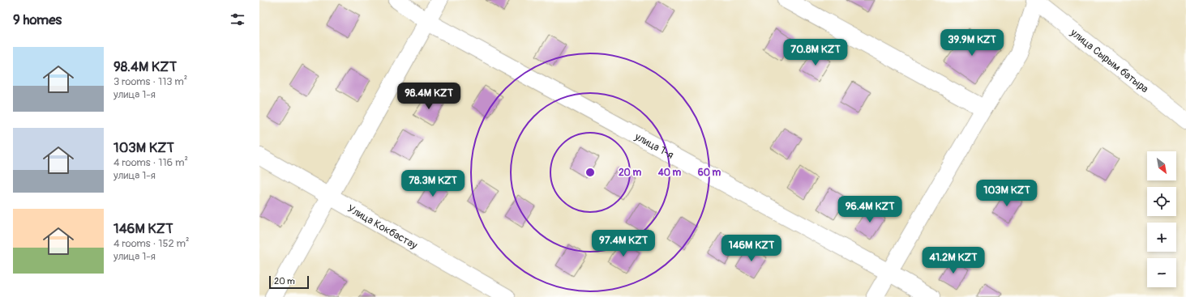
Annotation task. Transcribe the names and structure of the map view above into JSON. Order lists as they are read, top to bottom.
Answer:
{
  "streets": {
    "street": ["улица Сырым батыра", "улица 1-я", "Улица Кокбастау"]
  },
  "scale_bar": "20 m",
  "north": "bottom right",
  "page": {
    "heading": "9 homes",
    "price": [
      "39.9M KZT",
      "70.8M KZT",
      "98.4M KZT",
      "78.3M KZT",
      "103M KZT",
      "96.4M KZT",
      "97.4M KZT",
      "146M KZT",
      "41.2M KZT"
    ],
    "list": [
      {
        "name": "98.4M KZT",
        "note": "3 rooms · 113 m² · улица 1-я"
      },
      {
        "name": "103M KZT",
        "note": "4 rooms · 116 m² · улица 1-я"
      },
      {
        "name": "146M KZT",
        "note": "4 rooms · 152 m² · улица 1-я"
      }
    ],
    "map_buttons": ["+", "−"],
    "scale": "20 m"
  },
  "rings": ["20 m", "40 m", "60 m"]
}
